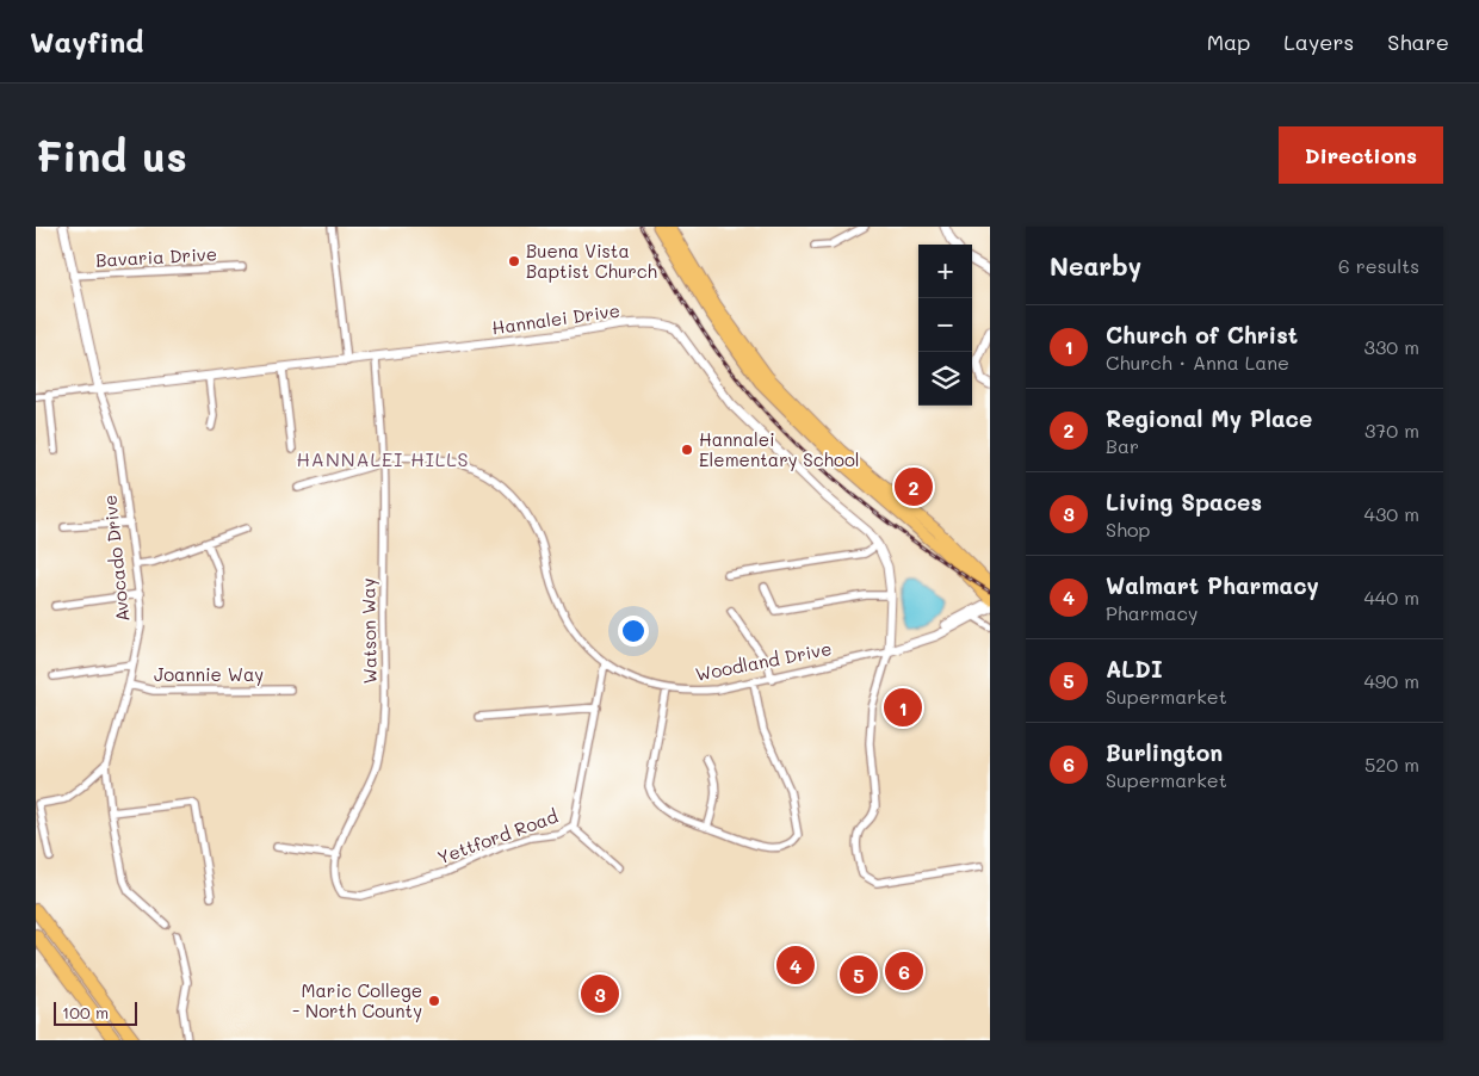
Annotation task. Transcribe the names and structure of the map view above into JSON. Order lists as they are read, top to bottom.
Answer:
{
  "streets": {
    "street": [
      "Bavaria Drive",
      "Hannalei Drive",
      "Avocado Drive",
      "Watson Way",
      "Woodland Drive",
      "Joannie Way",
      "Yettford Road"
    ]
  },
  "crossings": [
    ["Bavaria Drive", "Avocado Drive"],
    ["Hannalei Drive", "Avocado Drive"],
    ["Hannalei Drive", "Watson Way"],
    ["Hannalei Drive", "Woodland Drive"],
    ["Avocado Drive", "Joannie Way"],
    ["Watson Way", "Woodland Drive"],
    ["Watson Way", "Yettford Road"],
    ["Woodland Drive", "Yettford Road"]
  ],
  "districts": ["HANNALEI HILLS"],
  "places": ["Buena Vista Baptist Church", "Hannalei Elementary School", "Maric College - North County"],
  "scale_bar": "100 m",
  "page": {
    "header": "Wayfind",
    "nav": ["Map", "Layers", "Share"],
    "buttons": "Directions",
    "title": "Find us",
    "heading": ["Nearby", "6 results"],
    "map_buttons": ["+", "−"],
    "list": [
      {
        "mark": "1",
        "name": "Church of Christ",
        "note": "Church · Anna Lane",
        "value": "330 m"
      },
      {
        "mark": "2",
        "name": "Regional My Place",
        "note": "Bar",
        "value": "370 m"
      },
      {
        "mark": "3",
        "name": "Living Spaces",
        "note": "Shop",
        "value": "430 m"
      },
      {
        "mark": "4",
        "name": "Walmart Pharmacy",
        "note": "Pharmacy",
        "value": "440 m"
      },
      {
        "mark": "5",
        "name": "ALDI",
        "note": "Supermarket",
        "value": "490 m"
      },
      {
        "mark": "6",
        "name": "Burlington",
        "note": "Supermarket",
        "value": "520 m"
      }
    ],
    "pins": [
      "2",
      "1",
      "4",
      "6",
      "5",
      "3"
    ],
    "scale": "100 m"
  }
}
